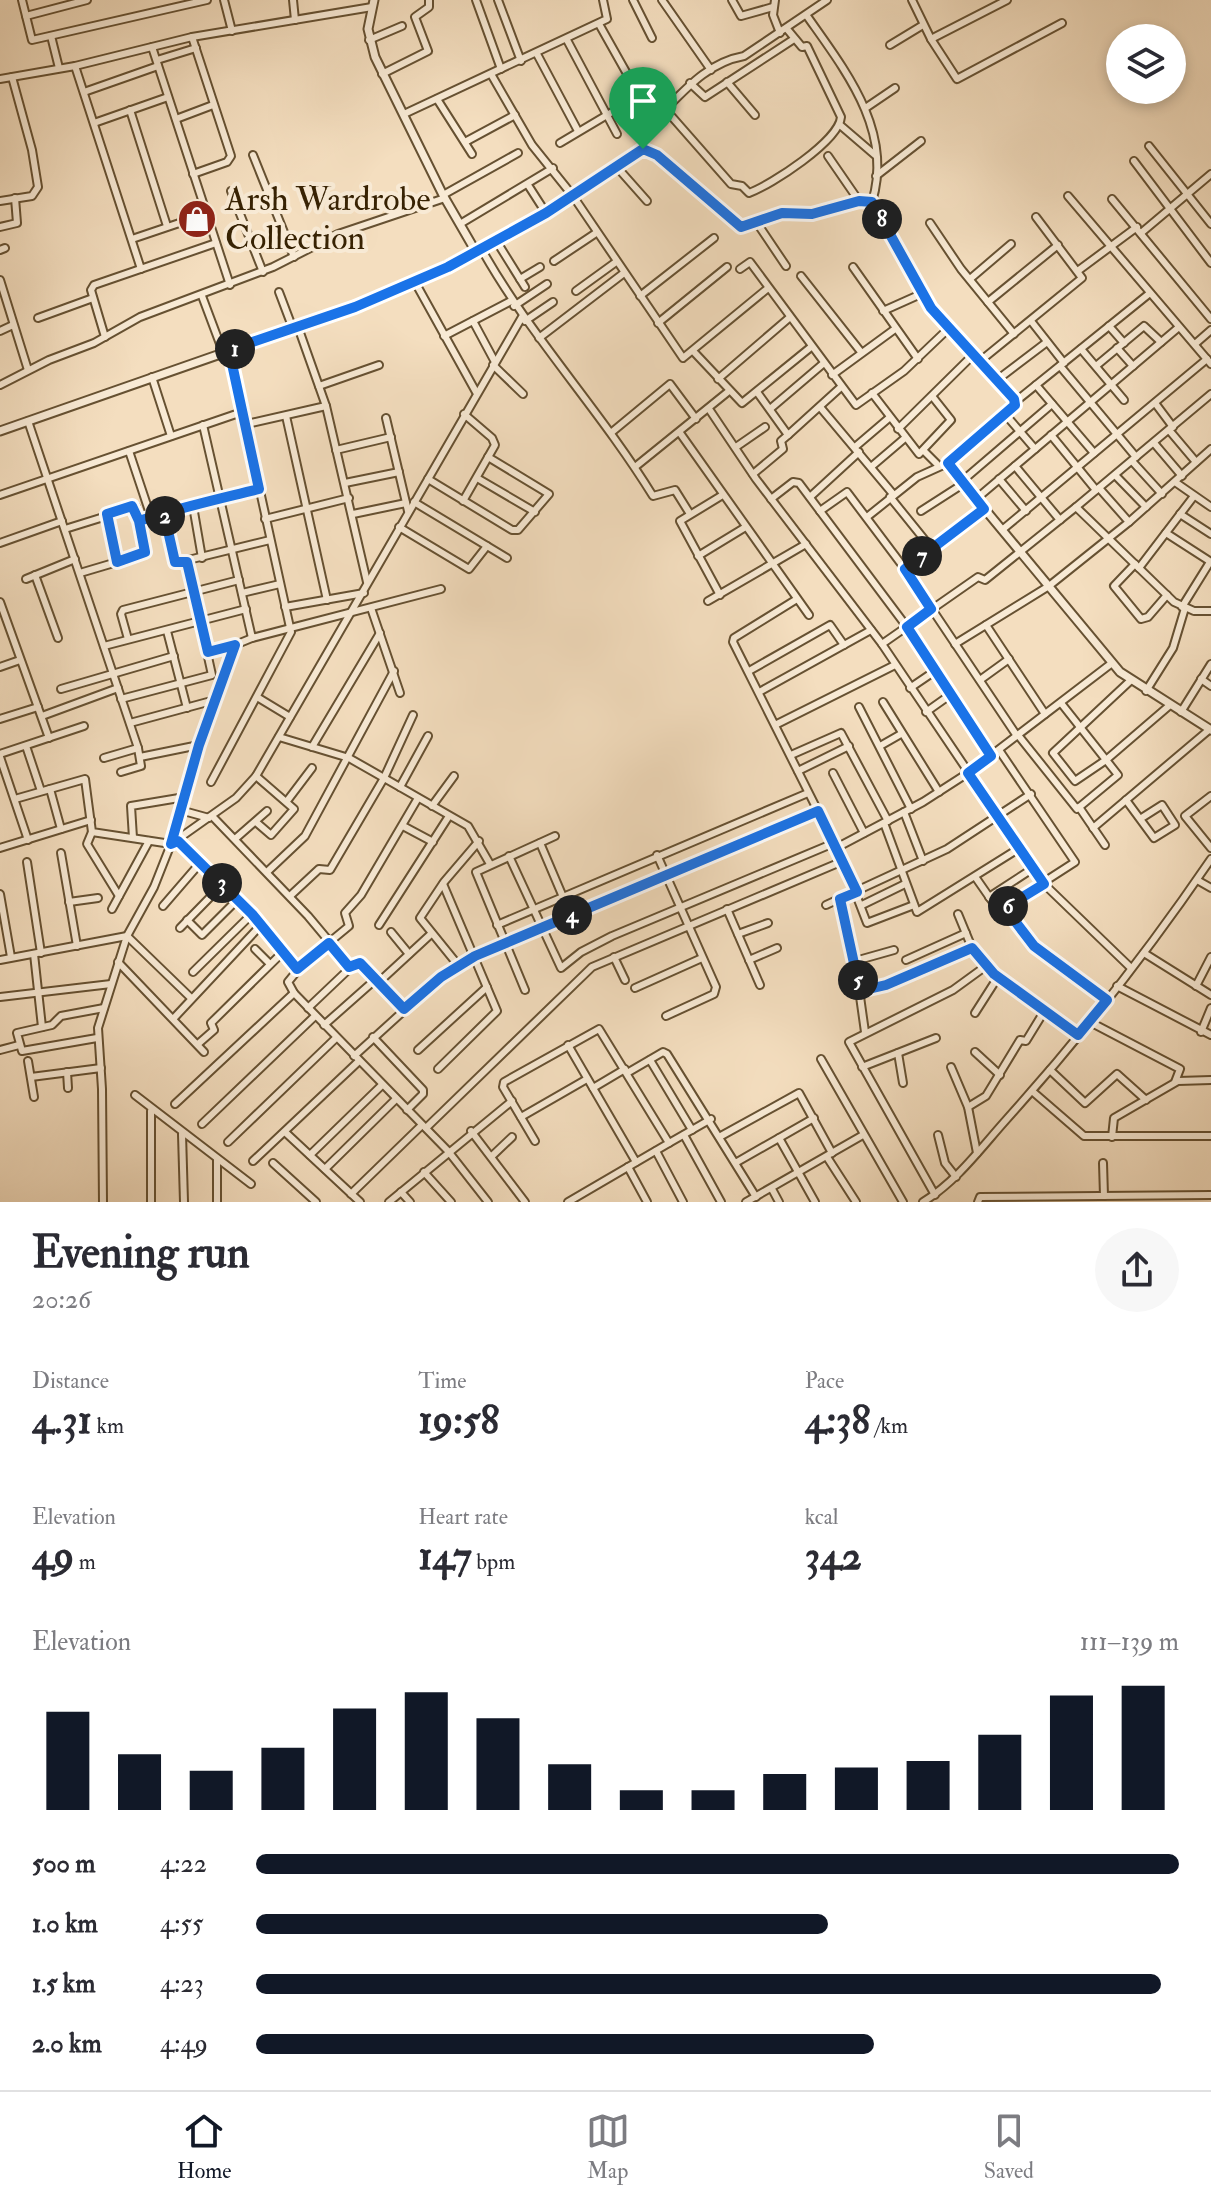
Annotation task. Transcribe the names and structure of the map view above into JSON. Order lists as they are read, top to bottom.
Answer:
{
  "places": {
    "shop": ["Arsh Wardrobe Collection"]
  },
  "page": {
    "pins": [
      "8",
      "1",
      "2",
      "7",
      "3",
      "6",
      "4",
      "5"
    ],
    "heading": ["Evening run", "20:26"],
    "stats": [
      ["Distance", "4.31 km"],
      ["Time", "19:58"],
      ["Pace", "4:38 /km"],
      ["Elevation", "49 m"],
      ["Heart rate", "147 bpm"],
      ["kcal", "342"]
    ],
    "chart": ["Elevation", "111–139 m"],
    "list": [
      {
        "name": "500 m",
        "note": "4:22"
      },
      {
        "name": "1.0 km",
        "note": "4:55"
      },
      {
        "name": "1.5 km",
        "note": "4:23"
      },
      {
        "name": "2.0 km",
        "note": "4:49"
      }
    ],
    "tabs": ["Home", "Map", "Saved"]
  }
}
